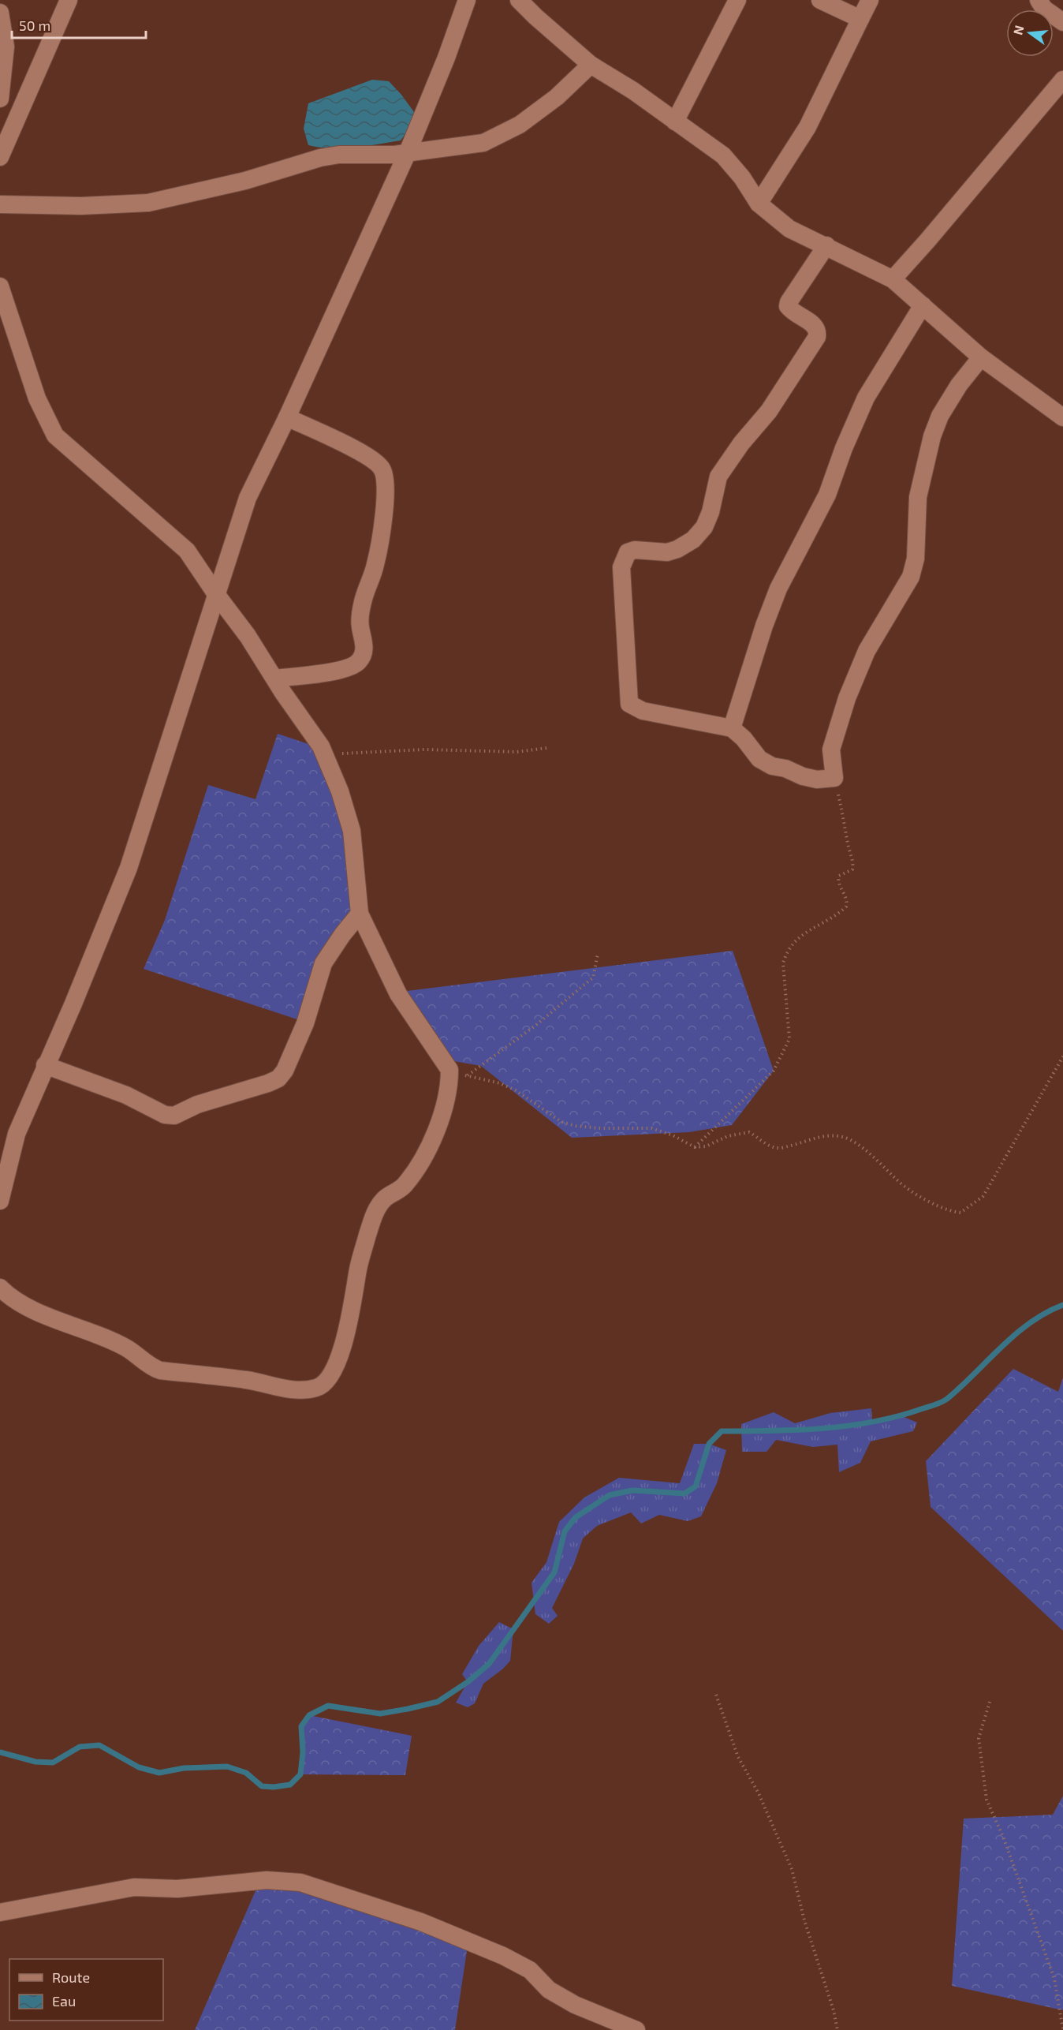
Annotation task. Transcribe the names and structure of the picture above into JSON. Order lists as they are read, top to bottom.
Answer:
{
  "legend": ["Route", "Eau"],
  "scale_bar": "50 m",
  "north": "left"
}
